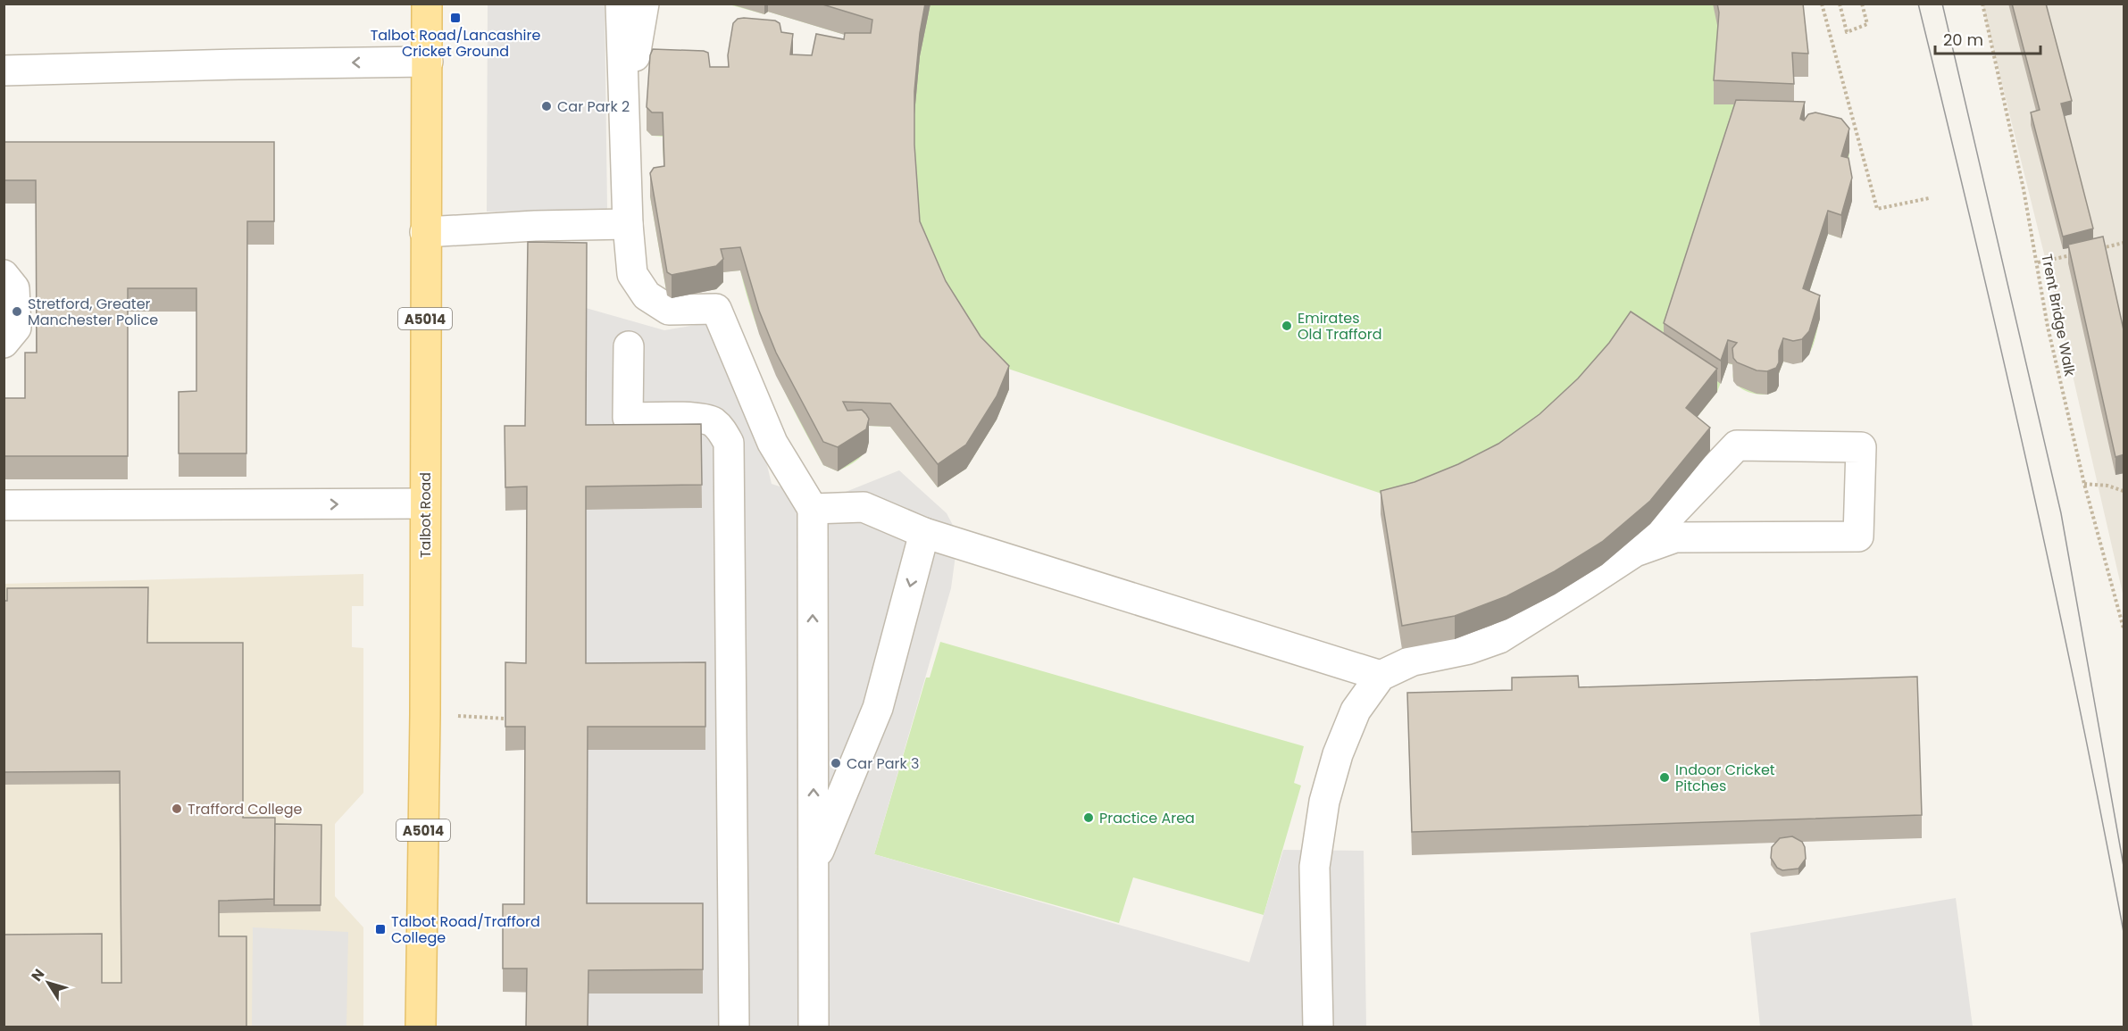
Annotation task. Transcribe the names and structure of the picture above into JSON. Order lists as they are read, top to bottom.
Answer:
{
  "streets": {
    "main road": ["A5014", "Talbot Road"],
    "path": ["Trent Bridge Walk"]
  },
  "places": {
    "transit": ["Talbot Road/Lancashire Cricket Ground", "Talbot Road/Trafford College"],
    "other": [
      "Car Park 2",
      "Stretford, Greater Manchester Police",
      "Emirates Old Trafford",
      "Car Park 3",
      "Indoor Cricket Pitches",
      "Trafford College",
      "Practice Area"
    ]
  },
  "scale_bar": "20 m",
  "north": "top left"
}
